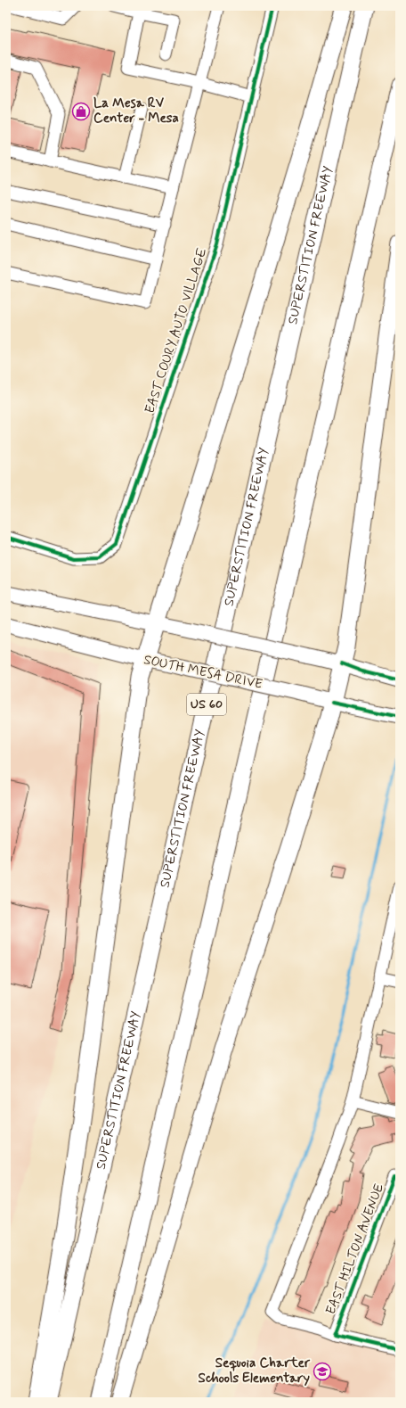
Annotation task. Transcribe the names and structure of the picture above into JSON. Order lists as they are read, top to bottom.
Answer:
{
  "streets": {
    "highway": ["SUPERSTITION FREEWAY", "US 60"],
    "main road": ["SOUTH MESA DRIVE"],
    "street": ["EAST COURY AUTO VILLAGE", "EAST HILTON AVENUE"]
  },
  "places": {
    "shop": ["La Mesa RV Center - Mesa"],
    "school or university": ["Sequoia Charter Schools Elementary"]
  }
}
